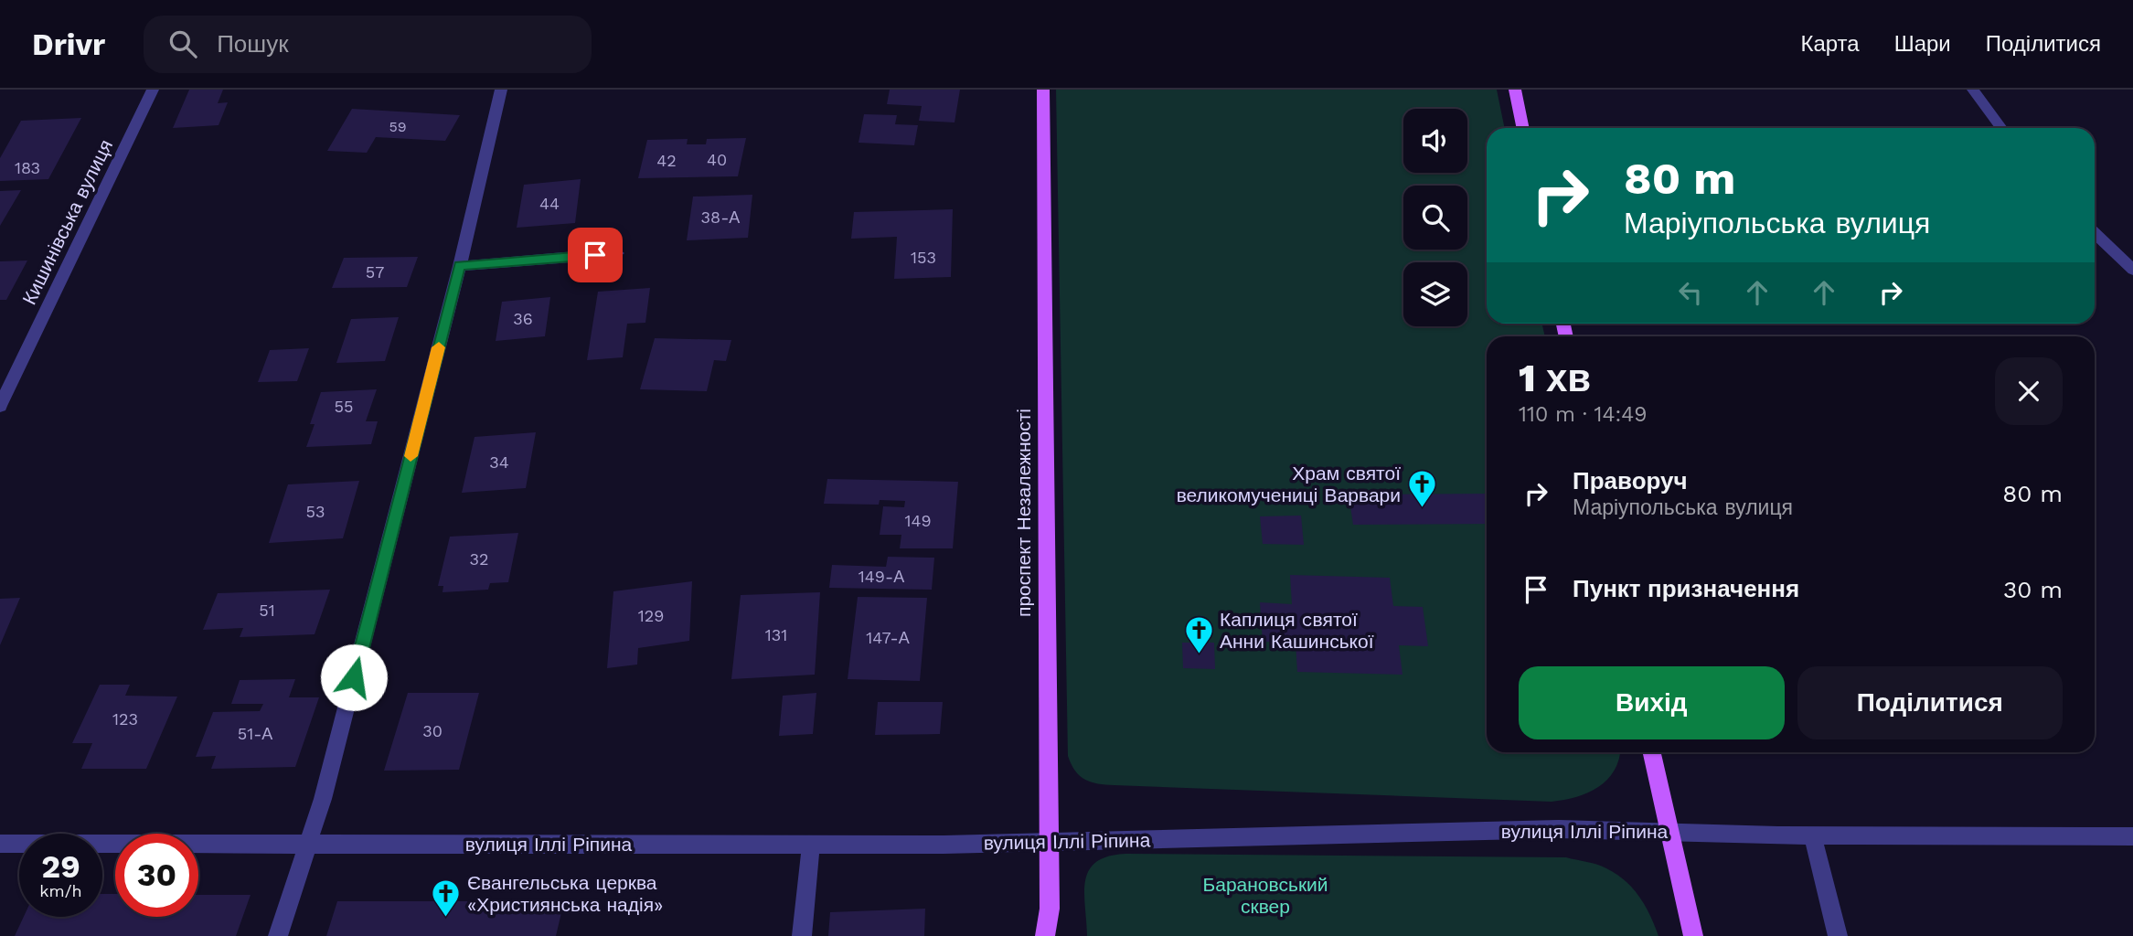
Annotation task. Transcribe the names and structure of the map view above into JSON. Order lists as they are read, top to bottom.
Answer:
{
  "streets": {
    "main road": ["проспект Незалежності"],
    "street": ["Кишинівська вулиця", "вулиця Іллі Ріпина"]
  },
  "crossings": [
    ["проспект Незалежності", "вулиця Іллі Ріпина"]
  ],
  "parks": ["Барановський сквер"],
  "places": {
    "church": ["Храм святої великомучениці Варвари", "Каплиця cвятої Анни Кашинської", "Євангельська церква «Християнська надія»"]
  },
  "house_numbers": [
    "59",
    "40",
    "42",
    "183",
    "44",
    "38-А",
    "153",
    "57",
    "36",
    "55",
    "34",
    "53",
    "149",
    "32",
    "149-А",
    "51",
    "129",
    "131",
    "147-А",
    "123",
    "30",
    "51-А"
  ],
  "page": {
    "header": "Drivr",
    "search": "Пошук",
    "nav": ["Карта", "Шари", "Поділитися"],
    "turn": ["80 m", "Маріупольська вулиця"],
    "heading": ["1 хв", "110 m · 14:49"],
    "list": [
      {
        "name": "Праворуч",
        "note": "Маріупольська вулиця",
        "value": "80 m"
      },
      {
        "name": "Пункт призначення",
        "value": "30 m"
      }
    ],
    "buttons": ["Вихід", "Поділитися"],
    "speed": "29 km/h",
    "limit": "30"
  }
}
